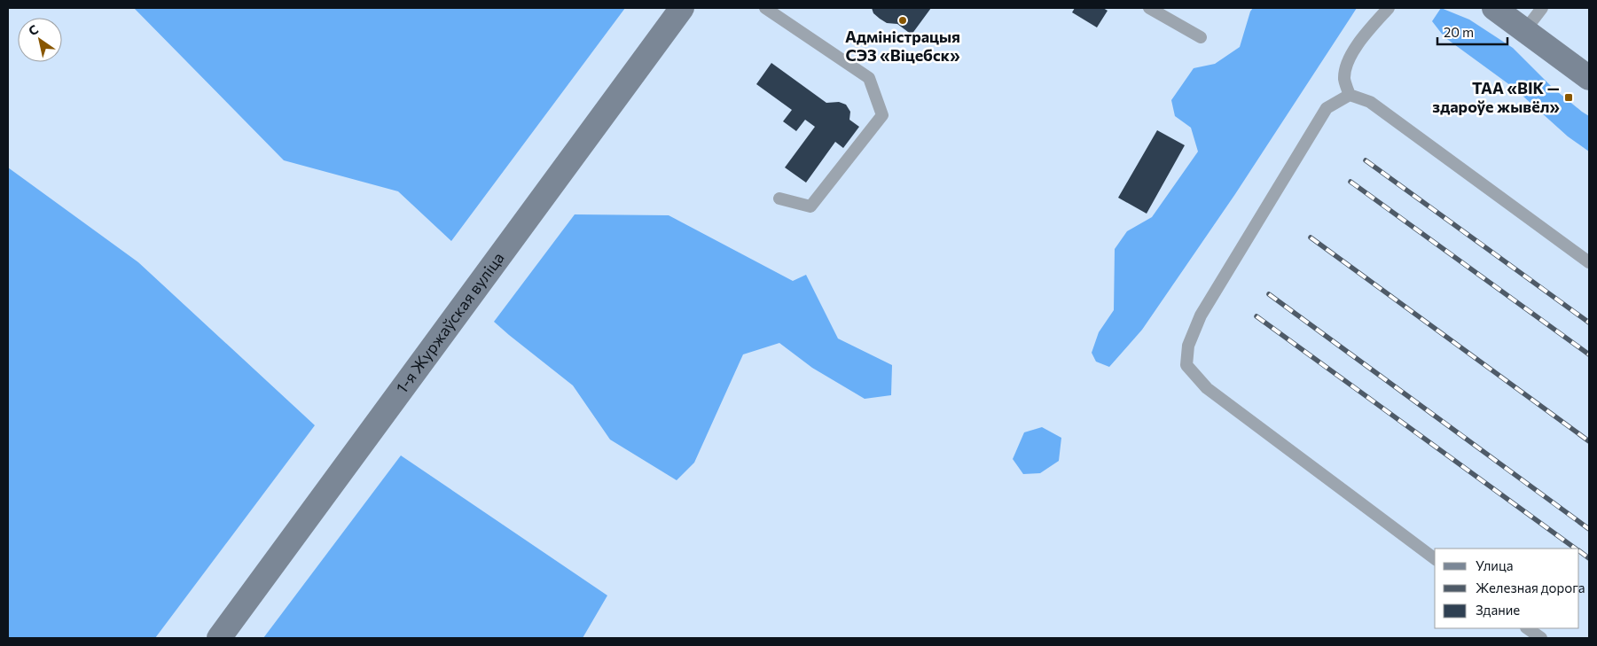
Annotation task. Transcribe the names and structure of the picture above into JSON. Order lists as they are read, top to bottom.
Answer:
{
  "streets": {
    "street": ["1-я Журжаўская вуліца"]
  },
  "places": {
    "other": ["Адміністрацыя СЭЗ «Віцебск»"],
    "transit": ["ТАА «ВІК — здароўе жывёл»"]
  },
  "legend": ["Улица", "Железная дорога", "Здание"],
  "scale_bar": "20 m",
  "north": "top left"
}
